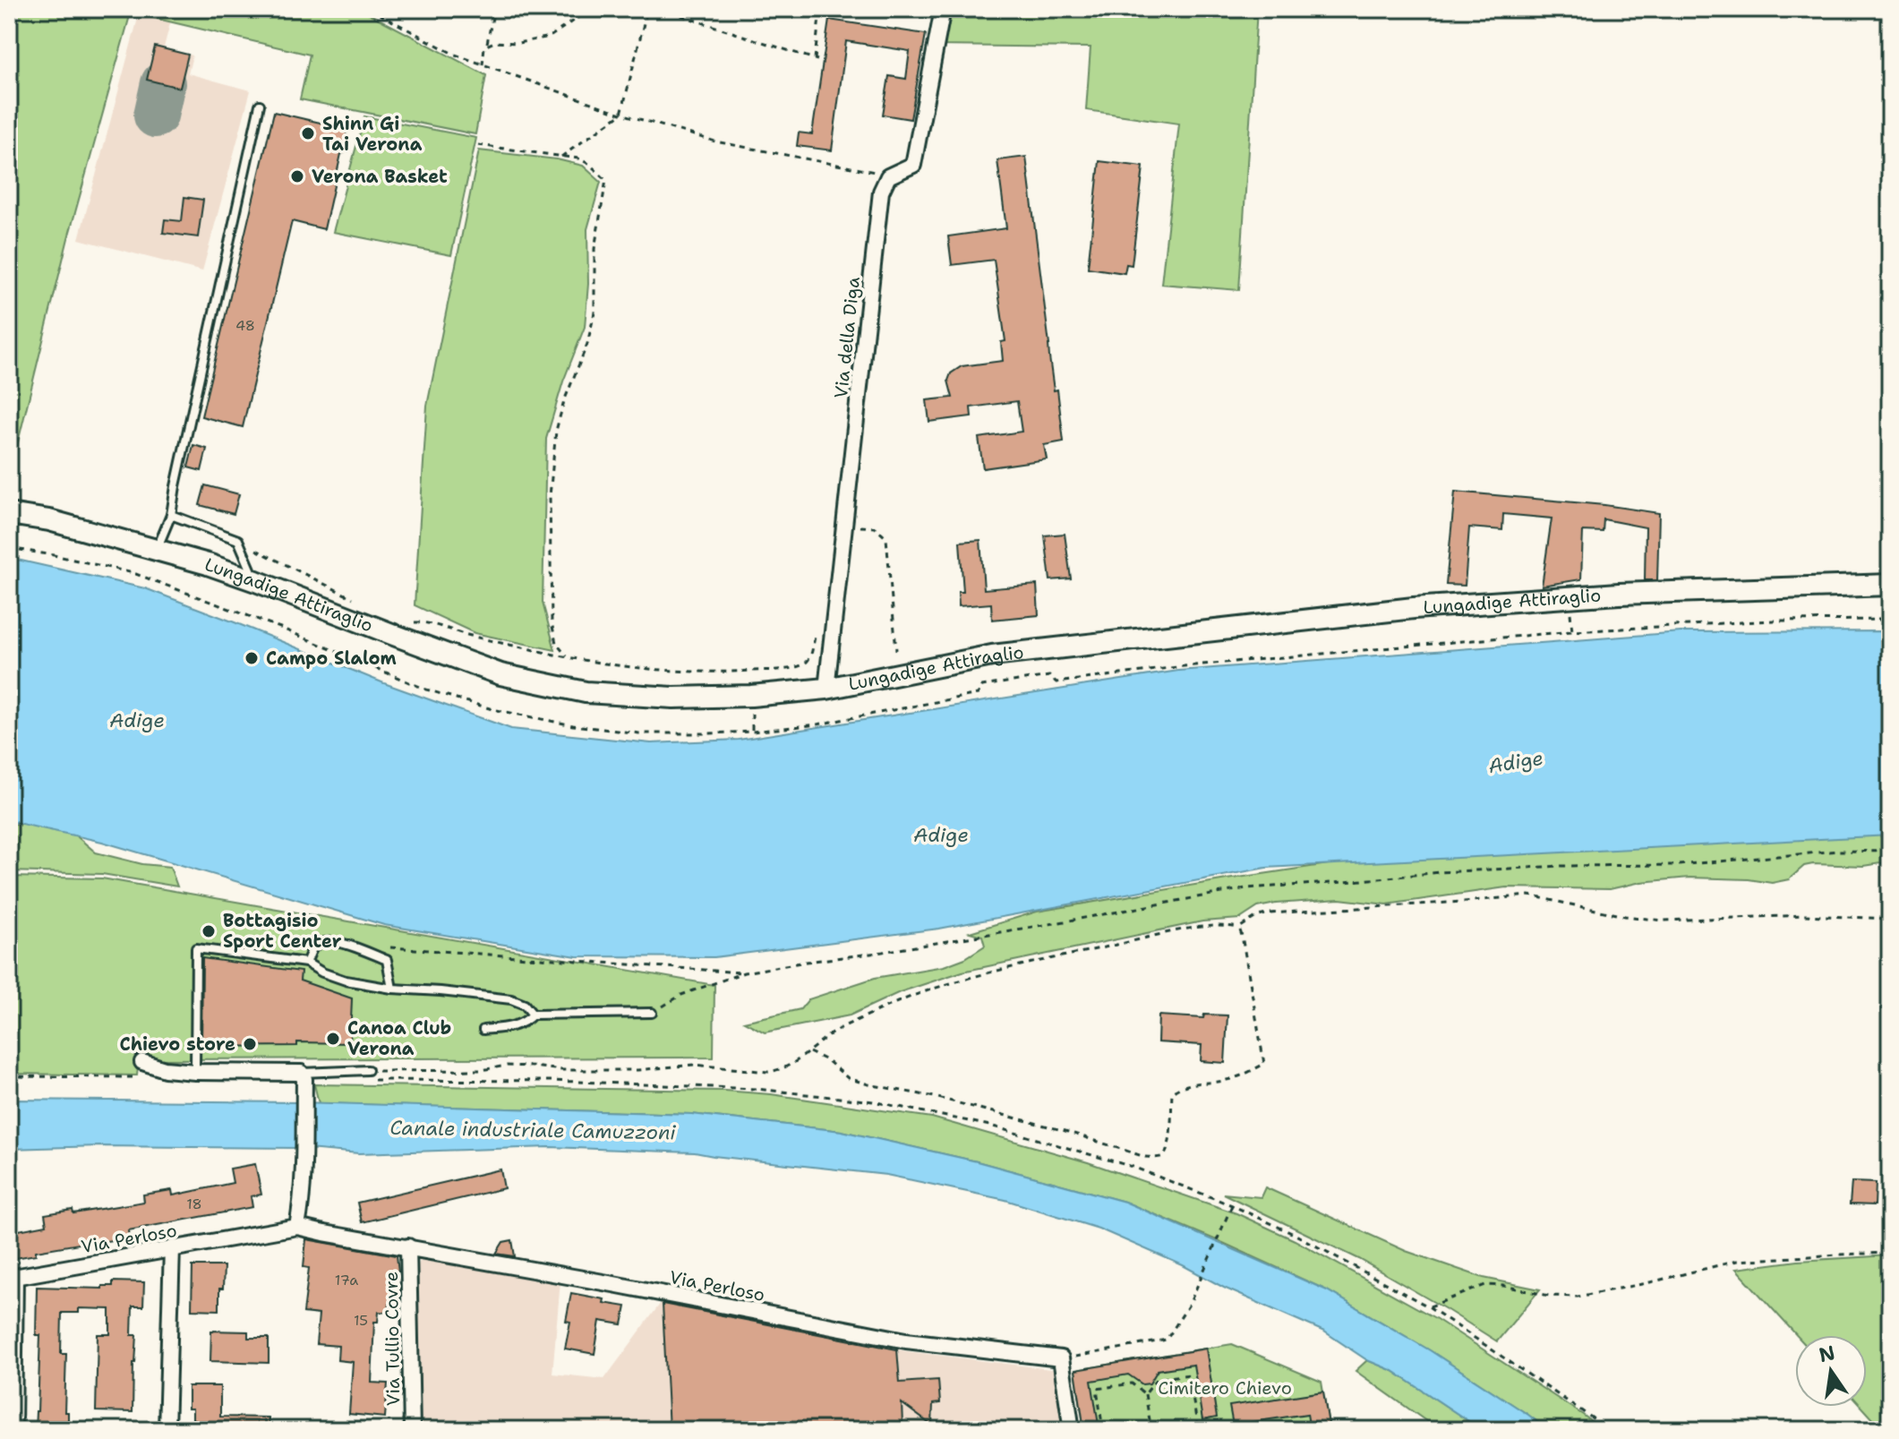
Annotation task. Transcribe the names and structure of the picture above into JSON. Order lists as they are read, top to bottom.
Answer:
{
  "streets": {
    "street": [
      "Via della Diga",
      "Lungadige Attiraglio",
      "Via Perloso",
      "Via Tullio Covre"
    ]
  },
  "crossings": [
    ["Via della Diga", "Lungadige Attiraglio"],
    ["Via Perloso", "Via Tullio Covre"]
  ],
  "water": ["Adige", "Canale industriale Camuzzoni"],
  "parks": ["Cimitero Chievo"],
  "places": [
    "Shinn Gi Tai Verona",
    "Verona Basket",
    "Campo Slalom",
    "Bottagisio Sport Center",
    "Canoa Club Verona",
    "Chievo store"
  ],
  "house_numbers": [
    "48",
    "18",
    "17a",
    "15"
  ],
  "north": "top"
}
